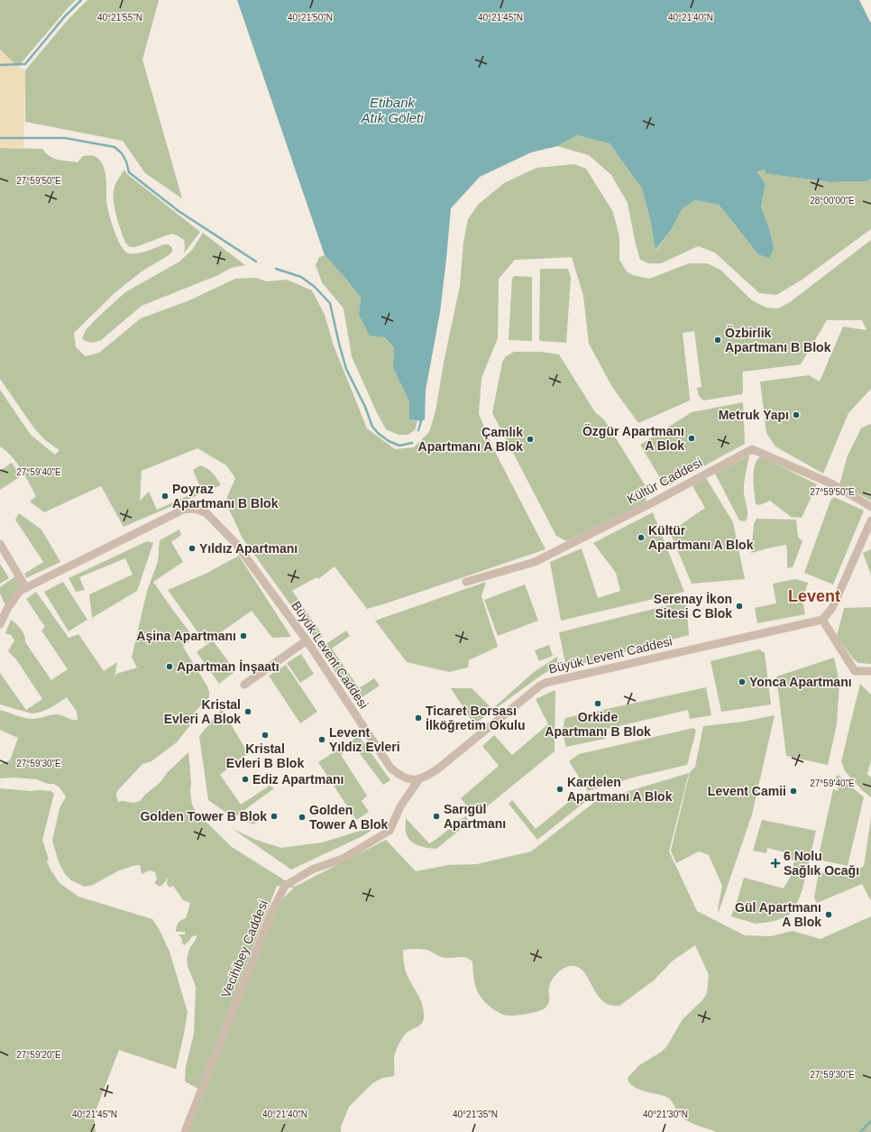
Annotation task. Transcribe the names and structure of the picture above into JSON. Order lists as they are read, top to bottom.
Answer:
{
  "streets": {
    "street": ["Kültür Caddesi", "Büyük Levent Caddesi", "Vecihibey Caddesi"]
  },
  "crossings": [
    ["Büyük Levent Caddesi", "Vecihibey Caddesi"]
  ],
  "districts": ["Levent"],
  "water": ["Etibank Atık Göleti"],
  "places": {
    "other": [
      "Özbirlik Apartmanı B Blok",
      "Metruk Yapı",
      "Özgür Apartmanı A Blok",
      "Çamlık Apartmanı A Blok",
      "Poyraz Apartmanı B Blok",
      "Kültür Apartmanı A Blok",
      "Yıldız Apartmanı",
      "Serenay İkon Sitesi C Blok",
      "Aşina Apartmanı",
      "Apartman İnşaatı",
      "Yonca Apartmanı",
      "Orkide Apartmanı B Blok",
      "Kristal Evleri A Blok",
      "Ticaret Borsası İlköğretim Okulu",
      "Kristal Evleri B Blok",
      "Levent Yıldız Evleri",
      "Ediz Apartmanı",
      "Kardelen Apartmanı A Blok",
      "Levent Camii",
      "Golden Tower B Blok",
      "Sarıgül Apartmanı",
      "Golden Tower A Blok",
      "Gül Apartmanı A Blok"
    ],
    "health": ["6 Nolu Sağlık Ocağı"]
  },
  "coordinates": [
    "40°21'55\"N",
    "40°21'50\"N",
    "40°21'45\"N",
    "40°21'40\"N",
    "27°59'50\"E",
    "28°00'00\"E",
    "27°59'40\"E",
    "27°59'30\"E",
    "27°59'20\"E",
    "40°21'35\"N",
    "40°21'30\"N"
  ]
}
